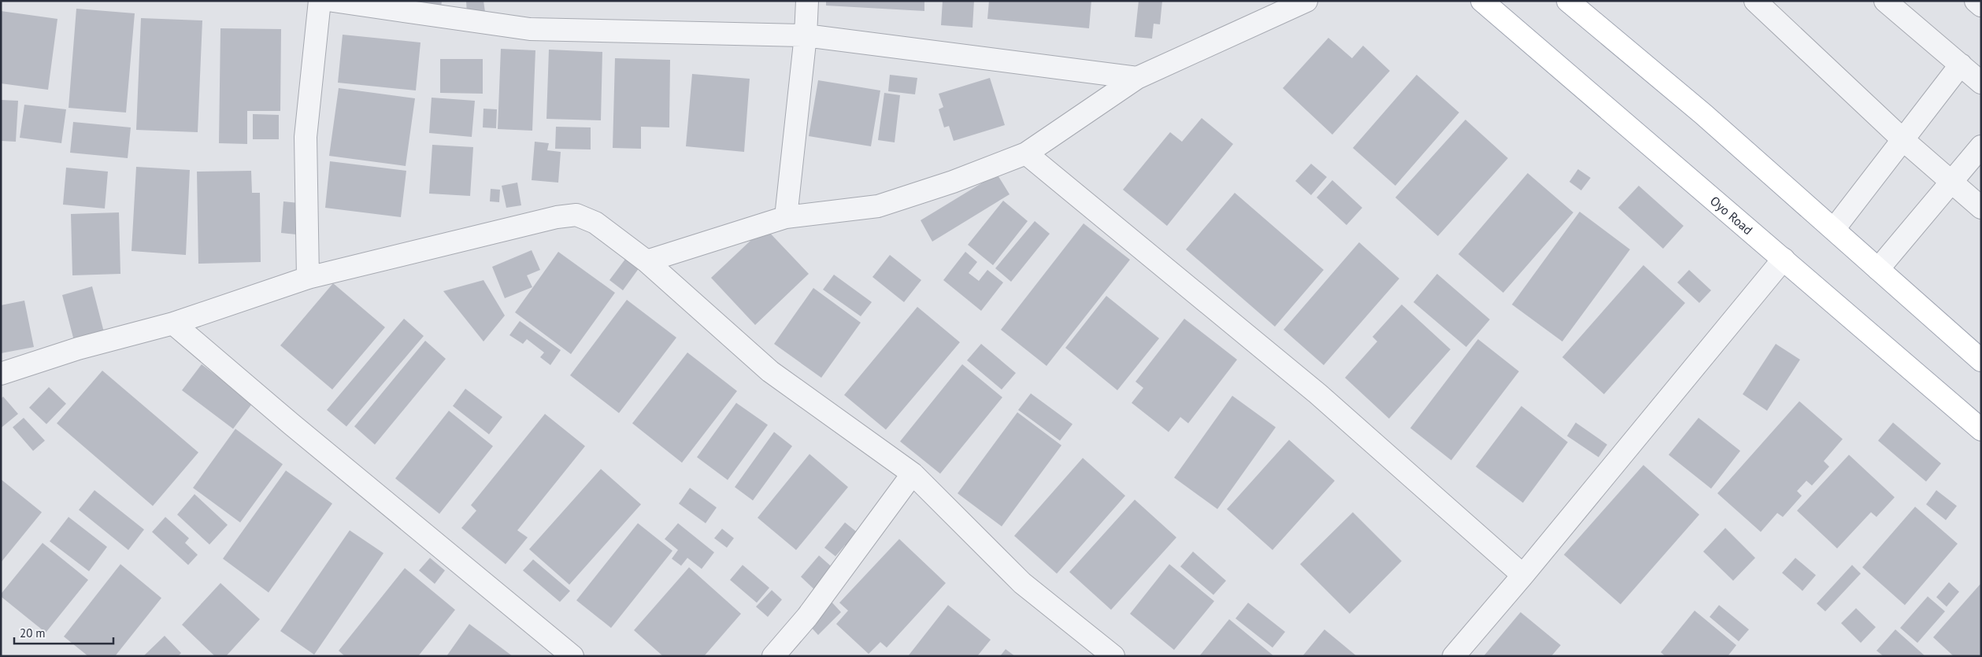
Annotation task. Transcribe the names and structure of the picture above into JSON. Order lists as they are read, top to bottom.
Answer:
{
  "streets": {
    "main road": ["Oyo Road"]
  },
  "scale_bar": "20 m"
}
